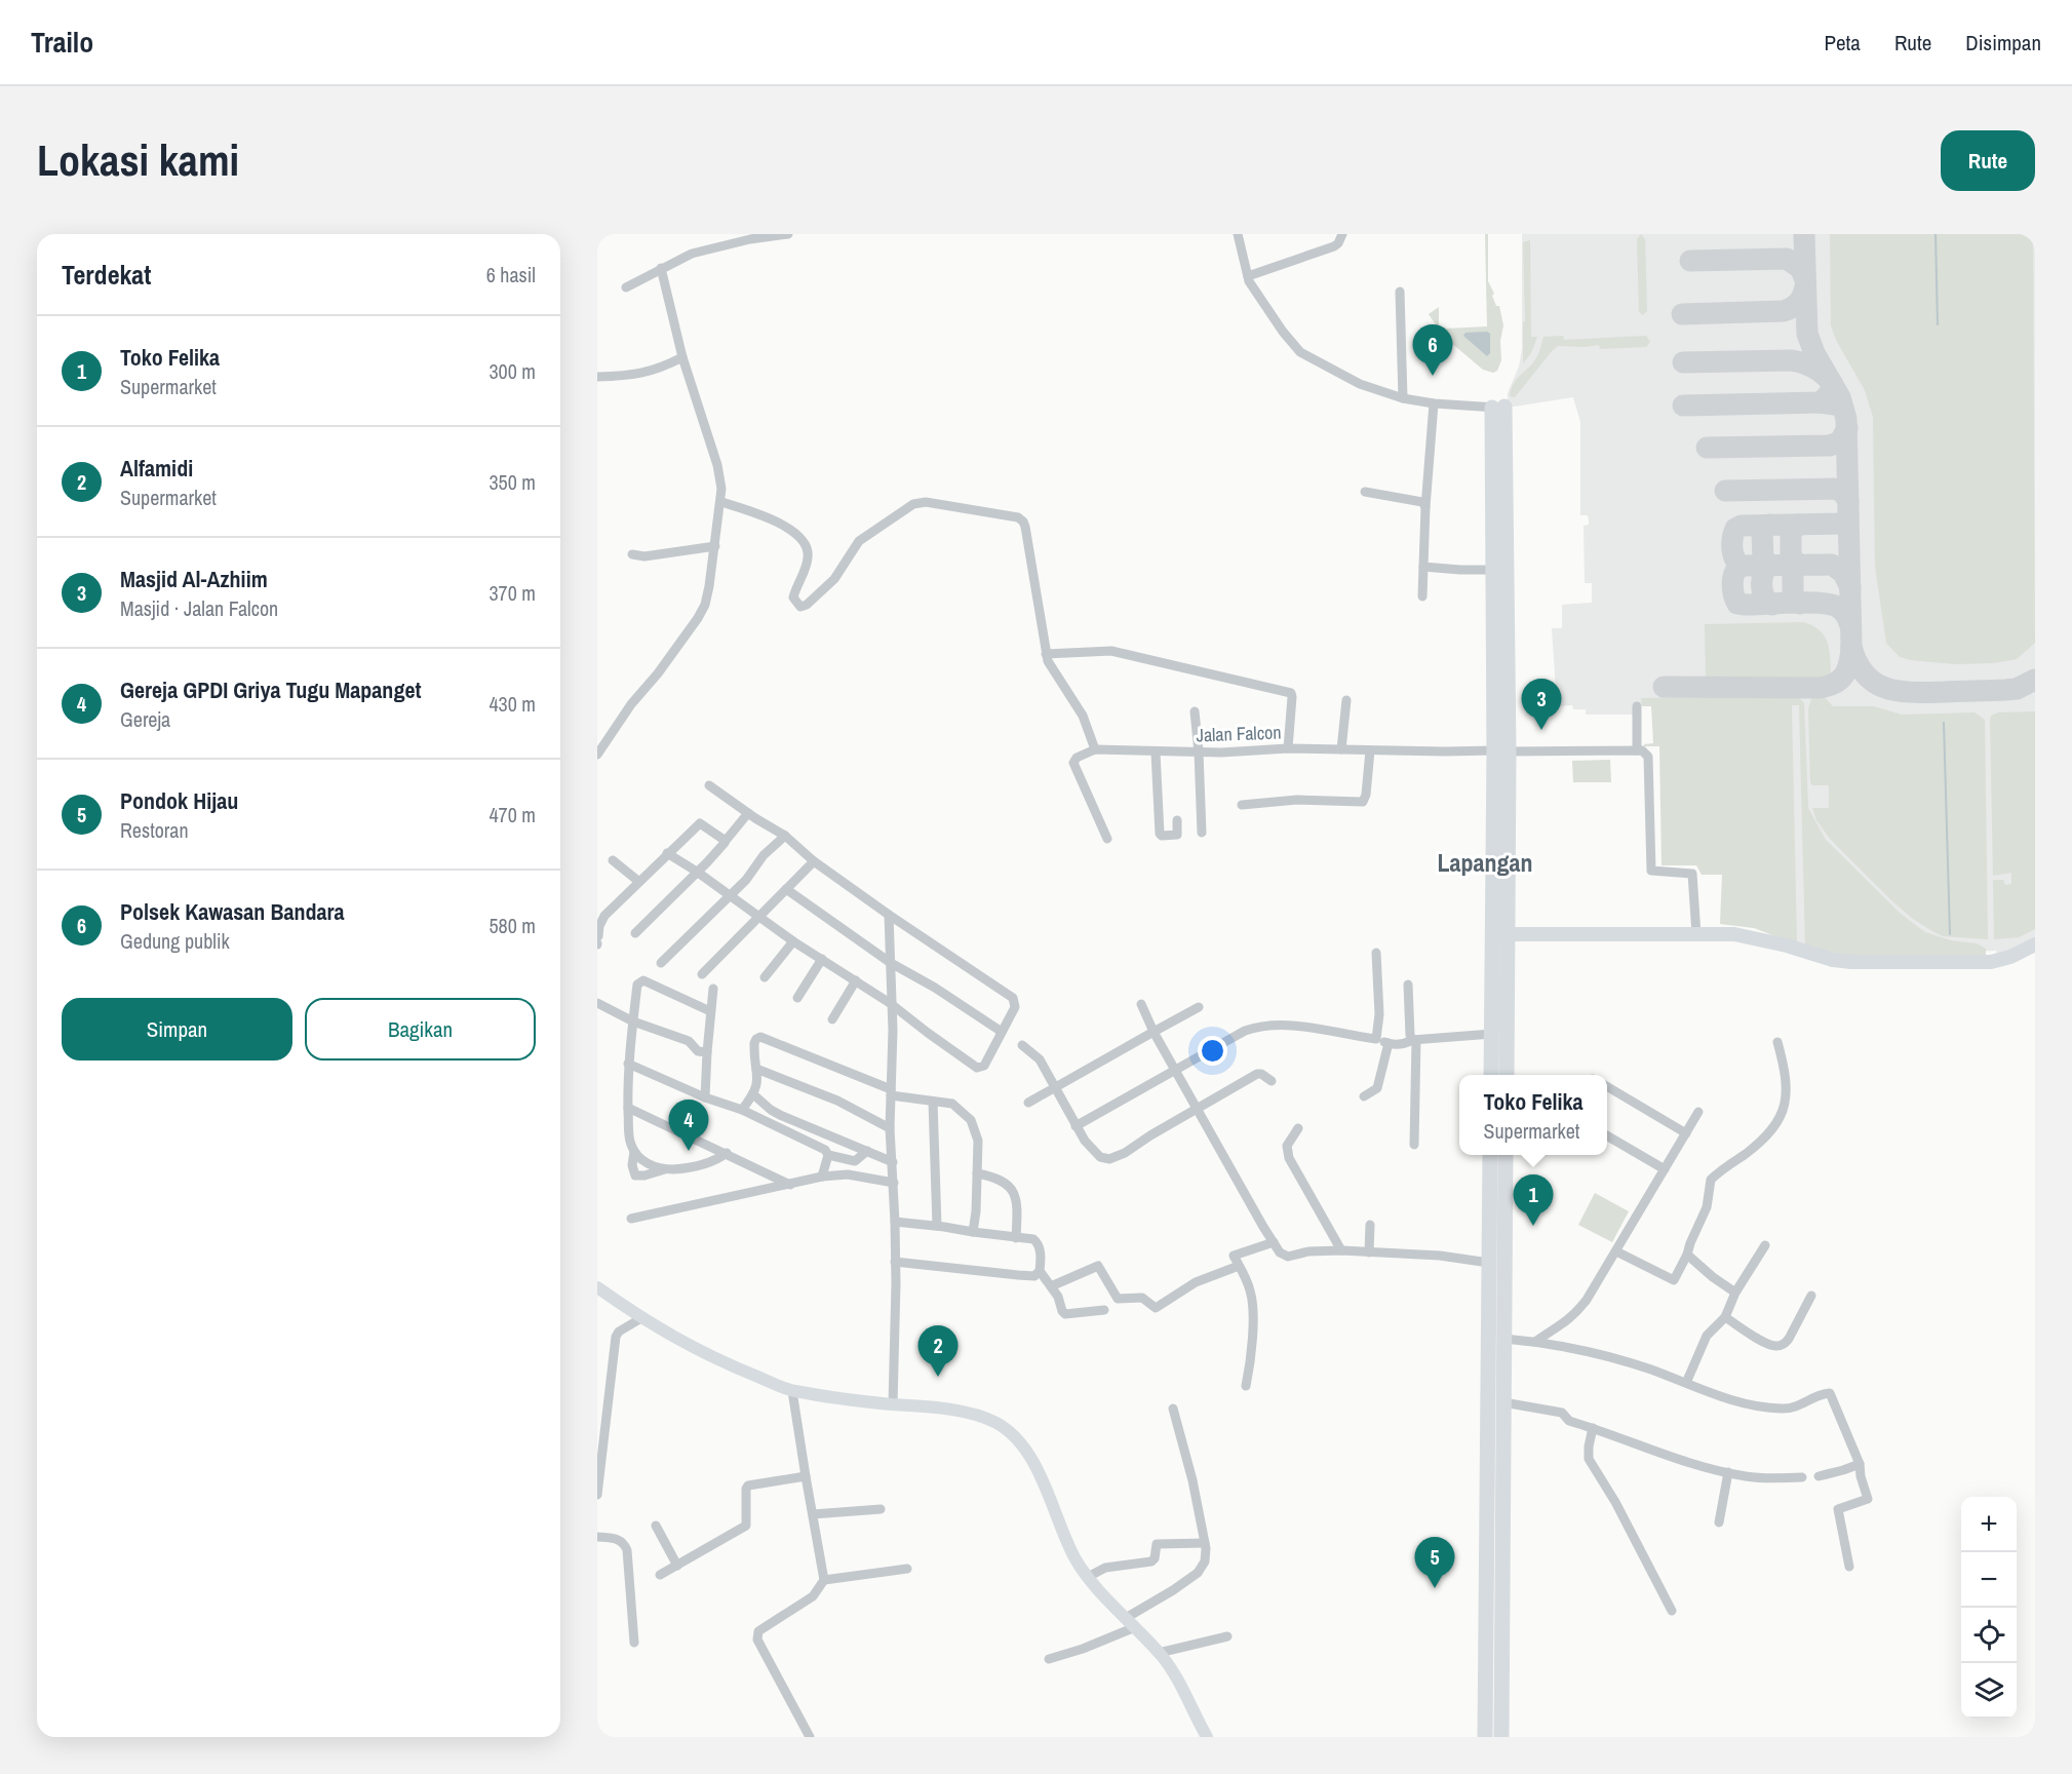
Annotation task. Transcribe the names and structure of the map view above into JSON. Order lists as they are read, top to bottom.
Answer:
{
  "streets": {
    "street": ["Jalan Falcon"]
  },
  "districts": ["Lapangan"],
  "page": {
    "header": "Trailo",
    "nav": ["Peta", "Rute", "Disimpan"],
    "buttons": [
      "Rute",
      ["Simpan", "Bagikan"]
    ],
    "title": "Lokasi kami",
    "heading": ["Terdekat", "6 hasil"],
    "list": [
      {
        "mark": "1",
        "name": "Toko Felika",
        "note": "Supermarket",
        "value": "300 m"
      },
      {
        "mark": "2",
        "name": "Alfamidi",
        "note": "Supermarket",
        "value": "350 m"
      },
      {
        "mark": "3",
        "name": "Masjid Al-Azhiim",
        "note": "Masjid · Jalan Falcon",
        "value": "370 m"
      },
      {
        "mark": "4",
        "name": "Gereja GPDI Griya Tugu Mapanget",
        "note": "Gereja",
        "value": "430 m"
      },
      {
        "mark": "5",
        "name": "Pondok Hijau",
        "note": "Restoran",
        "value": "470 m"
      },
      {
        "mark": "6",
        "name": "Polsek Kawasan Bandara",
        "note": "Gedung publik",
        "value": "580 m"
      }
    ],
    "pins": [
      "6",
      "3",
      "4",
      "1",
      "2",
      "5"
    ],
    "popup": ["Toko Felika", "Supermarket"],
    "map_buttons": ["+", "−"]
  }
}
